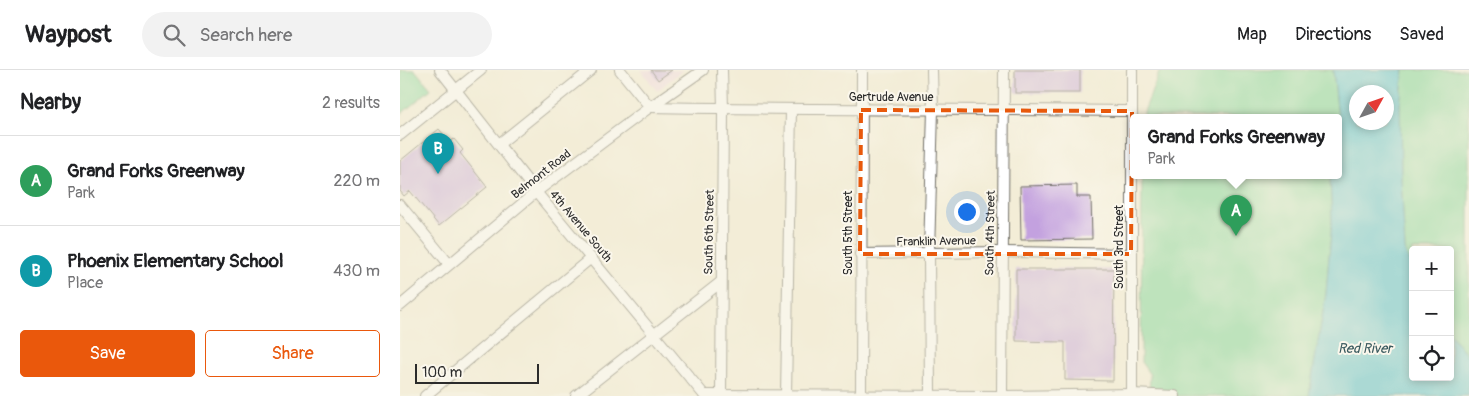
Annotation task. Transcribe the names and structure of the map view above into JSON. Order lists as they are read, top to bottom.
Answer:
{
  "streets": {
    "street": [
      "Gertrude Avenue",
      "Belmont Road",
      "4th Avenue South",
      "South 6th Street",
      "South 5th Street",
      "South 4th Street",
      "Franklin Avenue",
      "South 3rd Street"
    ]
  },
  "crossings": [
    ["Gertrude Avenue", "Belmont Road"],
    ["Gertrude Avenue", "South 6th Street"],
    ["Gertrude Avenue", "South 5th Street"],
    ["Gertrude Avenue", "South 4th Street"],
    ["Gertrude Avenue", "South 3rd Street"],
    ["Belmont Road", "4th Avenue South"],
    ["South 5th Street", "Franklin Avenue"],
    ["South 4th Street", "Franklin Avenue"],
    ["Franklin Avenue", "South 3rd Street"]
  ],
  "water": ["Red River"],
  "scale_bar": "100 m",
  "north": "top right",
  "page": {
    "header": "Waypost",
    "search": "Search here",
    "nav": ["Map", "Directions", "Saved"],
    "heading": ["Nearby", "2 results"],
    "popup": ["Grand Forks Greenway", "Park"],
    "pins": ["B", "A"],
    "list": [
      {
        "mark": "A",
        "name": "Grand Forks Greenway",
        "note": "Park",
        "value": "220 m"
      },
      {
        "mark": "B",
        "name": "Phoenix Elementary School",
        "note": "Place",
        "value": "430 m"
      }
    ],
    "map_buttons": ["+", "−"],
    "buttons": ["Save", "Share"],
    "scale": "100 m"
  }
}
